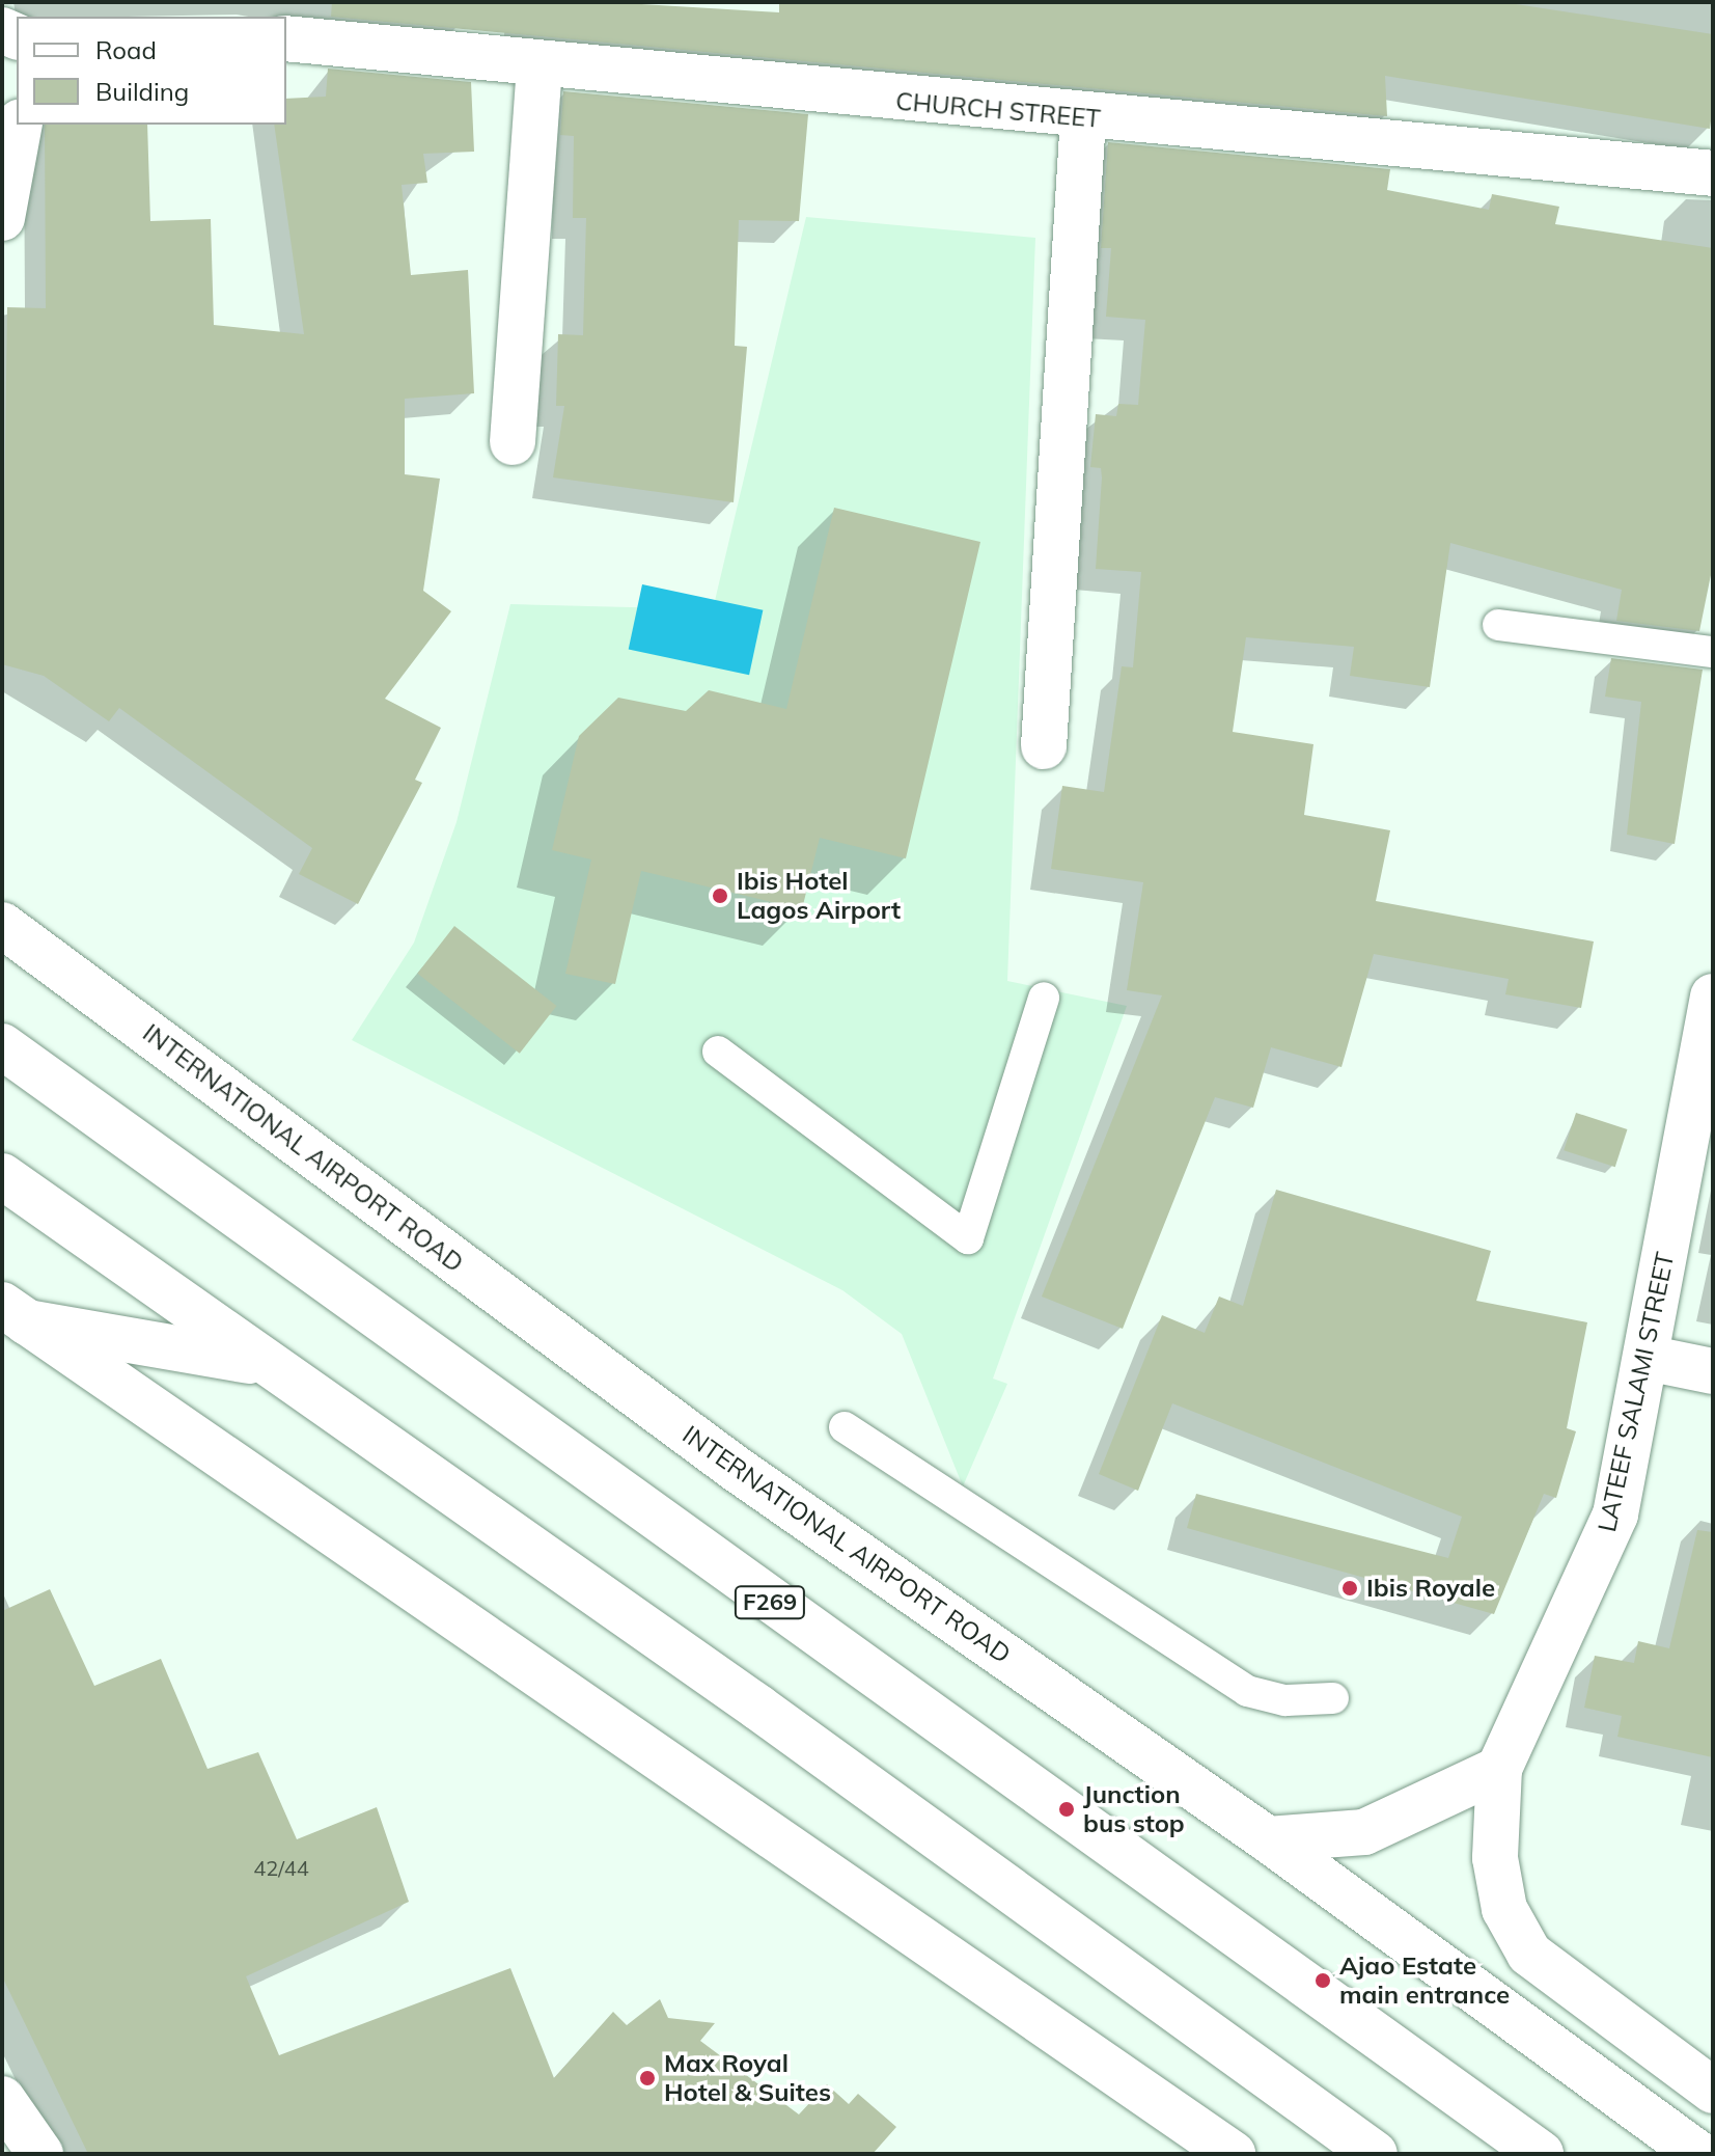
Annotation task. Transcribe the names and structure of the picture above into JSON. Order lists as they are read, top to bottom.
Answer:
{
  "streets": {
    "main road": [
      "CHURCH STREET",
      "INTERNATIONAL AIRPORT ROAD",
      "LATEEF SALAMI STREET",
      "F269"
    ]
  },
  "places": [
    "Ibis Hotel Lagos Airport",
    "Ibis Royale",
    "Junction bus stop",
    "Ajao Estate main entrance",
    "Max Royal Hotel & Suites"
  ],
  "house_numbers": ["42/44"],
  "legend": ["Road", "Building"]
}
